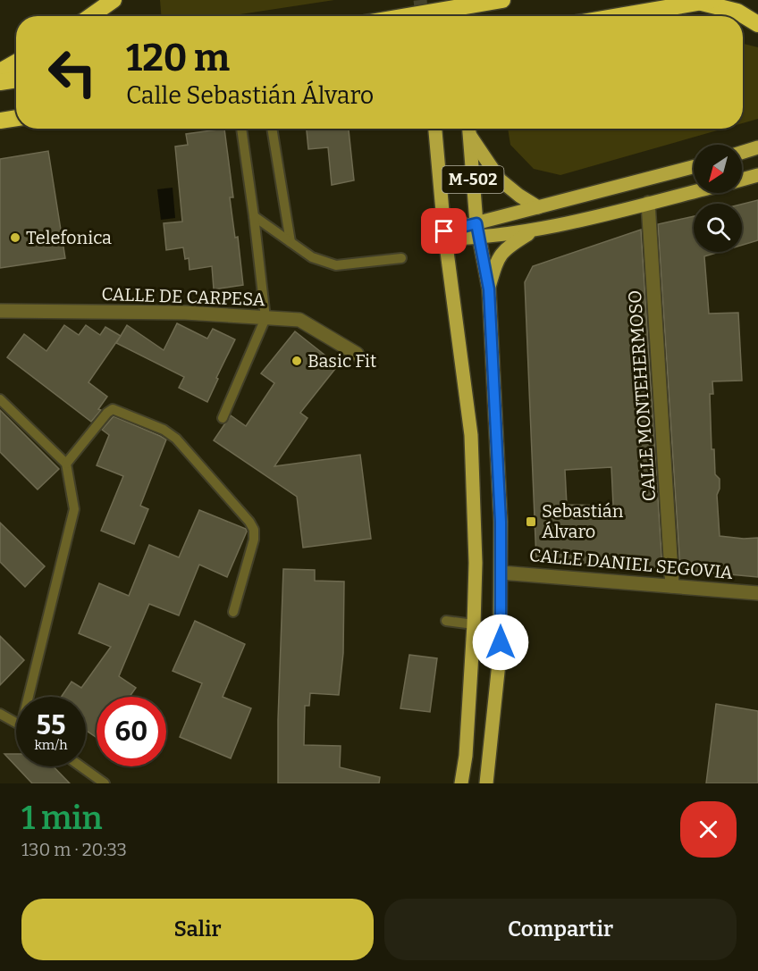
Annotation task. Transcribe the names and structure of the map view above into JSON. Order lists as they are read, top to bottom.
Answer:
{
  "streets": {
    "main road": ["M-502"],
    "street": ["CALLE DE CARPESA", "CALLE MONTEHERMOSO", "CALLE DANIEL SEGOVIA"]
  },
  "crossings": [
    ["M-502", "CALLE DANIEL SEGOVIA"],
    ["CALLE MONTEHERMOSO", "CALLE DANIEL SEGOVIA"]
  ],
  "places": {
    "other": ["Telefonica", "Basic Fit"],
    "transit": ["Sebastián Álvaro"]
  },
  "north": "bottom left",
  "page": {
    "turn": ["120 m", "Calle Sebastián Álvaro"],
    "speed": "55 km/h",
    "limit": "60",
    "heading": ["1 min", "130 m · 20:33"],
    "buttons": ["Salir", "Compartir"]
  }
}
